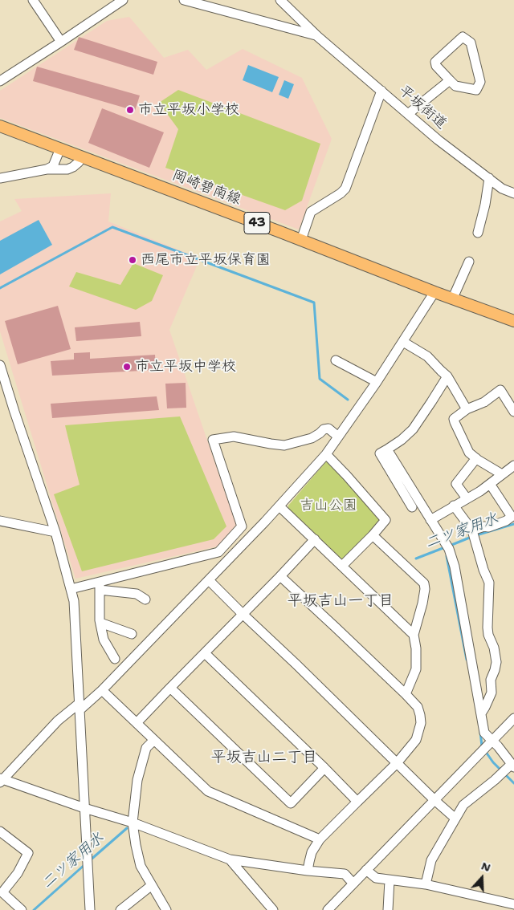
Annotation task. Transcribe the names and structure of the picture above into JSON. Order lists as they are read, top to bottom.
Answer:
{
  "streets": {
    "main road": ["岡崎碧南線", "43"],
    "street": ["平坂街道"]
  },
  "districts": ["平坂吉山一丁目", "平坂吉山二丁目"],
  "water": ["二ツ家用水"],
  "parks": ["吉山公園"],
  "places": ["市立平坂小学校", "西尾市立平坂保育園", "市立平坂中学校"],
  "north": "top"
}
